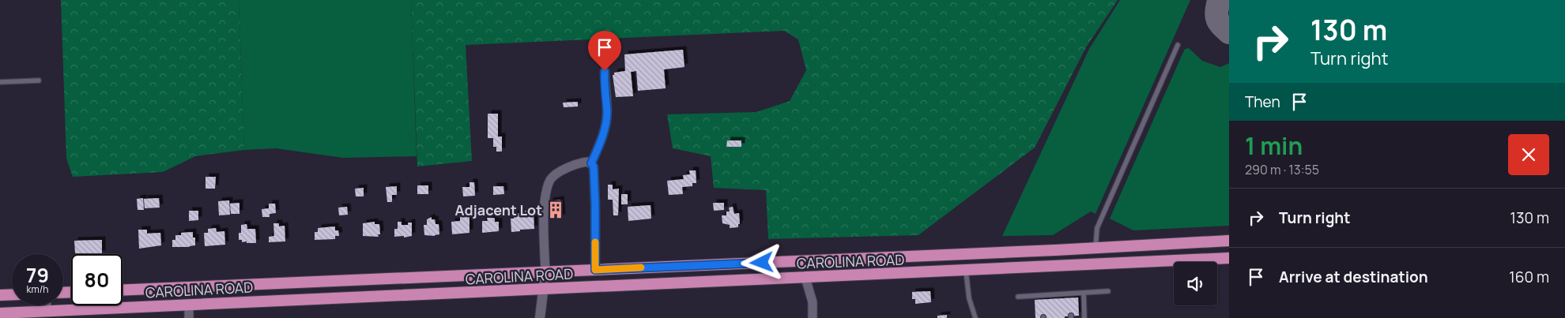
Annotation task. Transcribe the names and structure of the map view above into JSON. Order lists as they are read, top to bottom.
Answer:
{
  "streets": {
    "highway": ["CAROLINA ROAD"]
  },
  "places": {
    "building": ["Adjacent Lot"]
  },
  "page": {
    "turn": ["130 m", "Turn right"],
    "then": "Then",
    "heading": ["1 min", "290 m · 13:55"],
    "list": [
      {
        "name": "Turn right",
        "value": "130 m"
      },
      {
        "name": "Arrive at destination",
        "value": "160 m"
      }
    ],
    "speed": "79 km/h",
    "limit": "80"
  }
}
